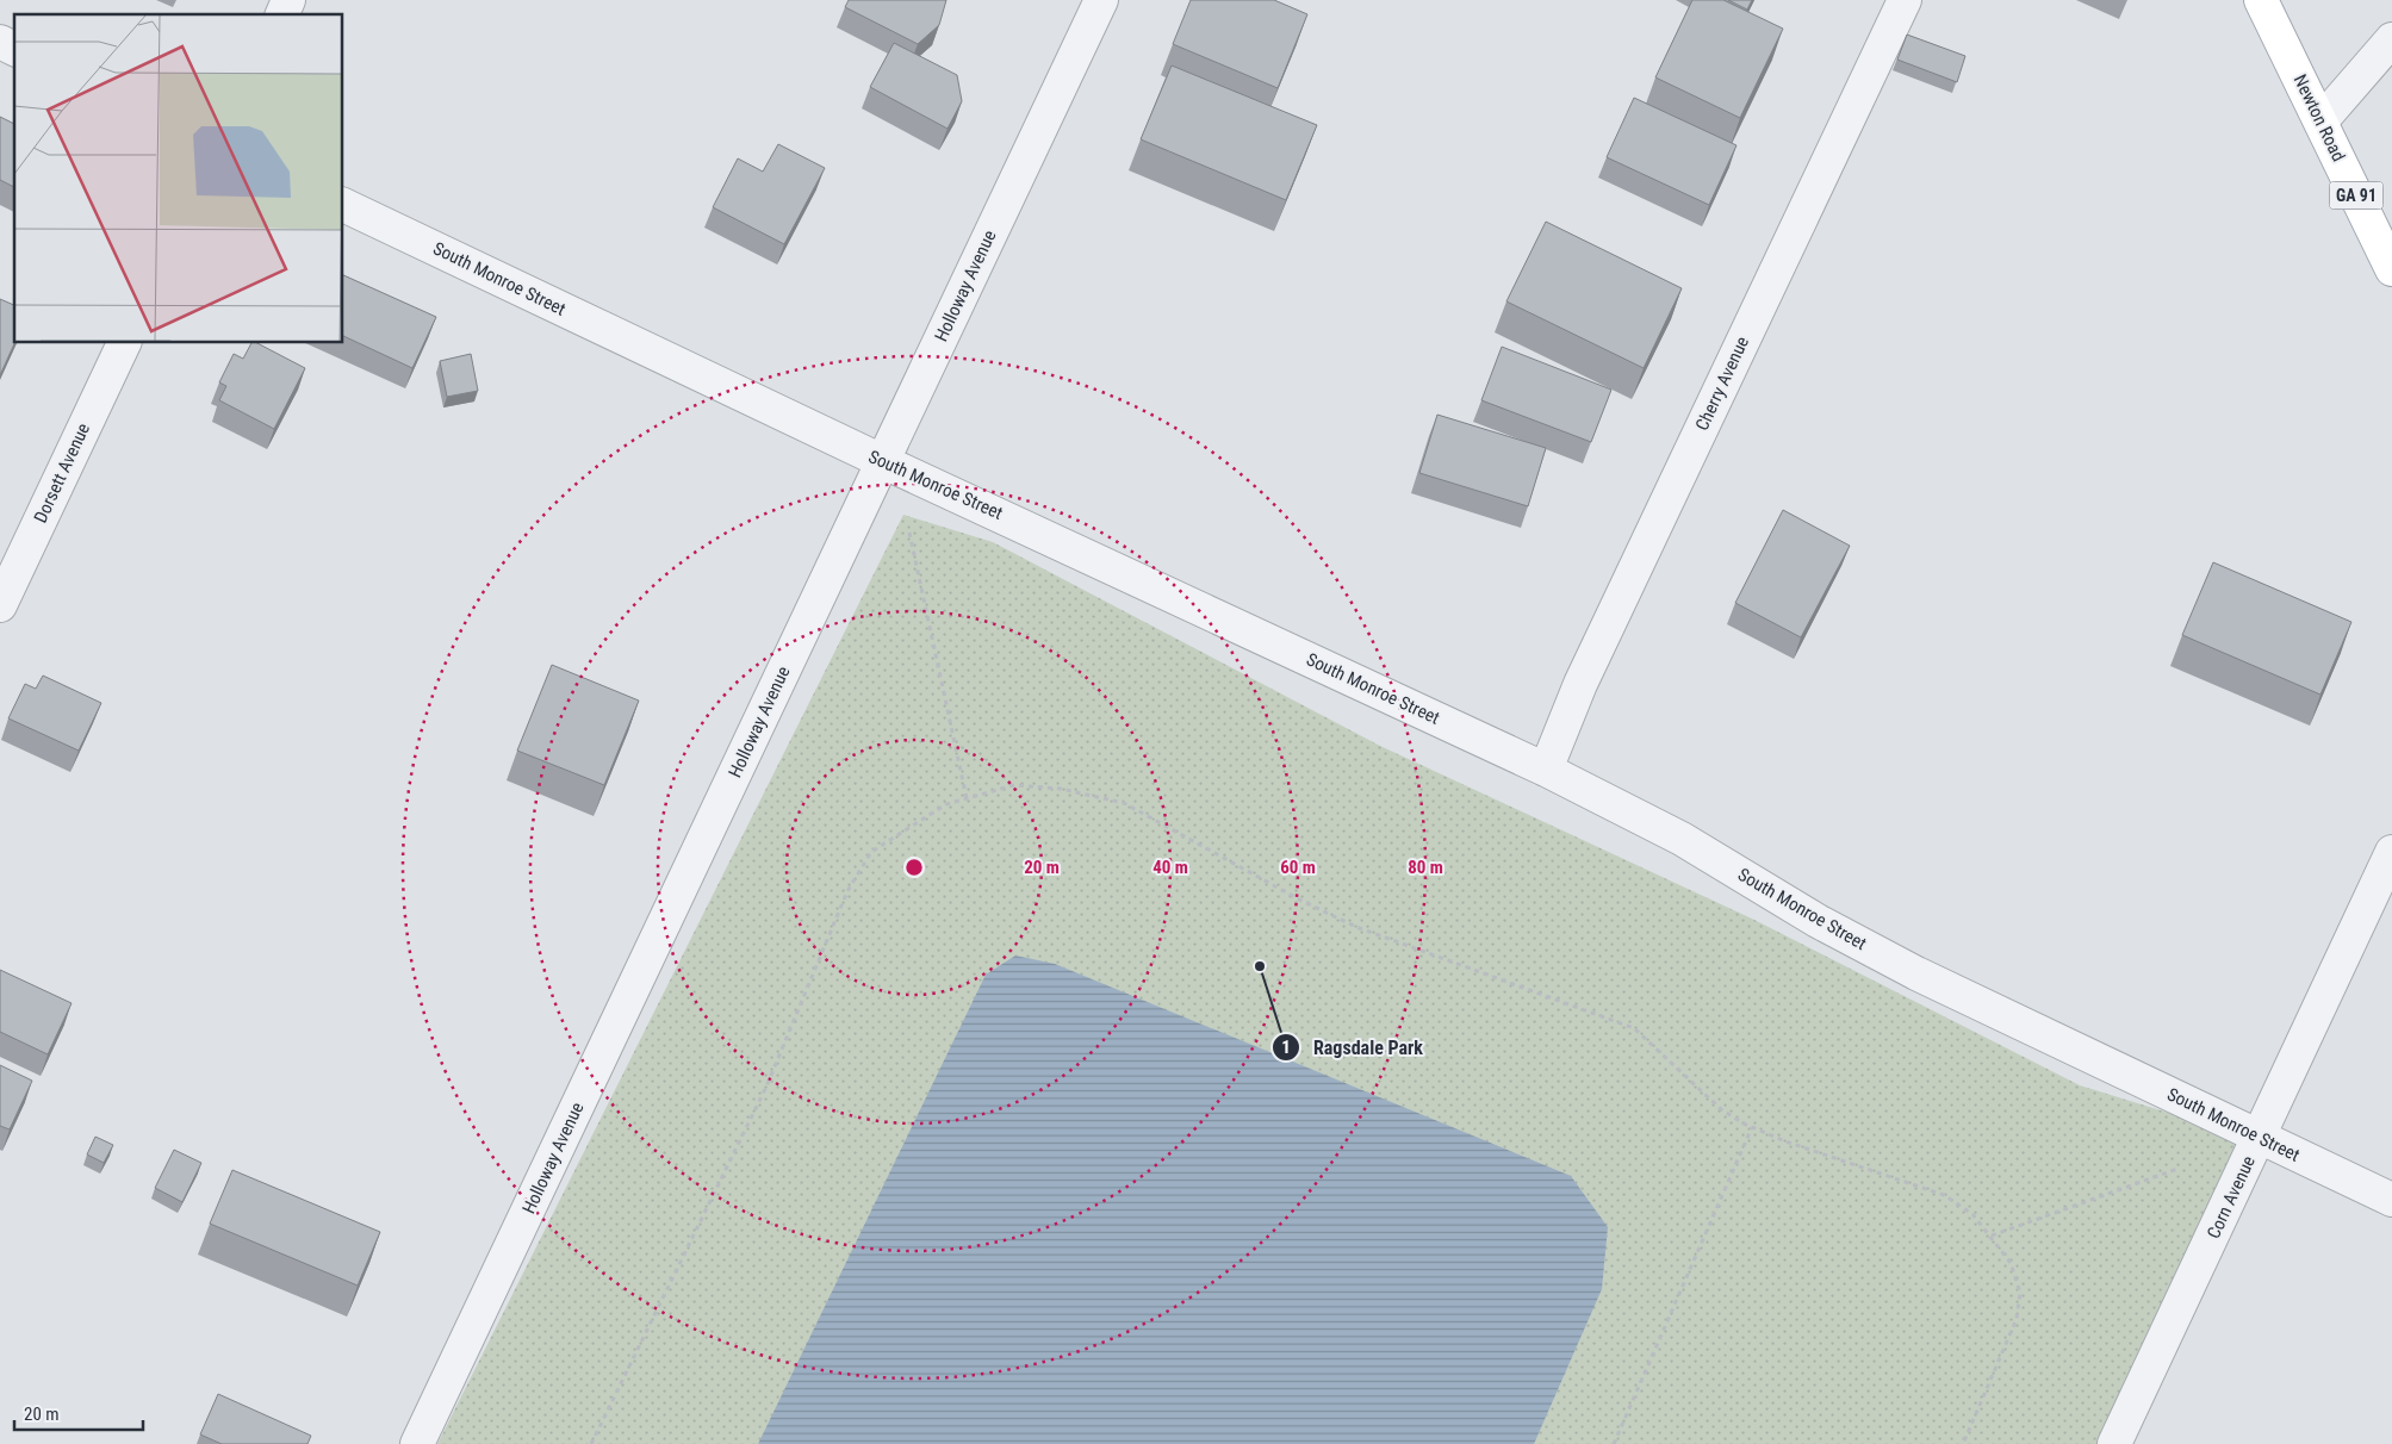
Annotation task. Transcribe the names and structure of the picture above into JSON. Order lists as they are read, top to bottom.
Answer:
{
  "streets": {
    "main road": ["Newton Road", "GA 91"],
    "street": [
      "South Monroe Street",
      "Holloway Avenue",
      "Cherry Avenue",
      "Dorsett Avenue",
      "Corn Avenue"
    ]
  },
  "crossings": [
    ["South Monroe Street", "Holloway Avenue"],
    ["South Monroe Street", "Cherry Avenue"],
    ["South Monroe Street", "Corn Avenue"]
  ],
  "places": ["Ragsdale Park"],
  "scale_bar": "20 m",
  "rings": [
    "20 m",
    "40 m",
    "60 m",
    "80 m"
  ]
}
